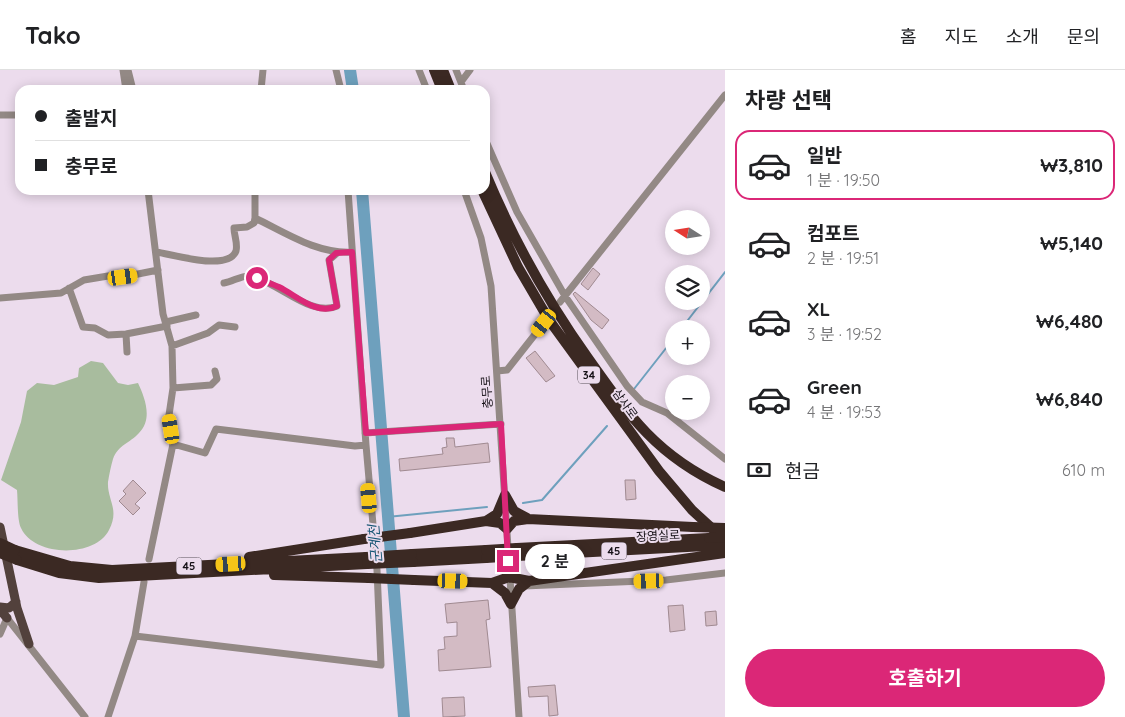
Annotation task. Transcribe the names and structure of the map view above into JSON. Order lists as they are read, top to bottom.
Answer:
{
  "streets": {
    "highway": [
      "34",
      "삼사로",
      "장영실로",
      "45"
    ],
    "street": ["충무로"]
  },
  "crossings": [
    ["삼사로", "45"],
    ["장영실로", "45"]
  ],
  "water": ["군계천"],
  "north": "left",
  "page": {
    "header": "Tako",
    "nav": [
      "홈",
      "지도",
      "소개",
      "문의"
    ],
    "heading": "차량 선택",
    "banner": ["출발지", "충무로"],
    "list": [
      {
        "name": "일반",
        "note": "1 분 · 19:50",
        "value": "₩3,810"
      },
      {
        "name": "컴포트",
        "note": "2 분 · 19:51",
        "value": "₩5,140"
      },
      {
        "name": "XL",
        "note": "3 분 · 19:52",
        "value": "₩6,480"
      },
      {
        "name": "Green",
        "note": "4 분 · 19:53",
        "value": "₩6,840"
      }
    ],
    "map_buttons": ["+", "−"],
    "pay": ["현금", "610 m"],
    "bubble": "2 분",
    "buttons": "호출하기"
  }
}
